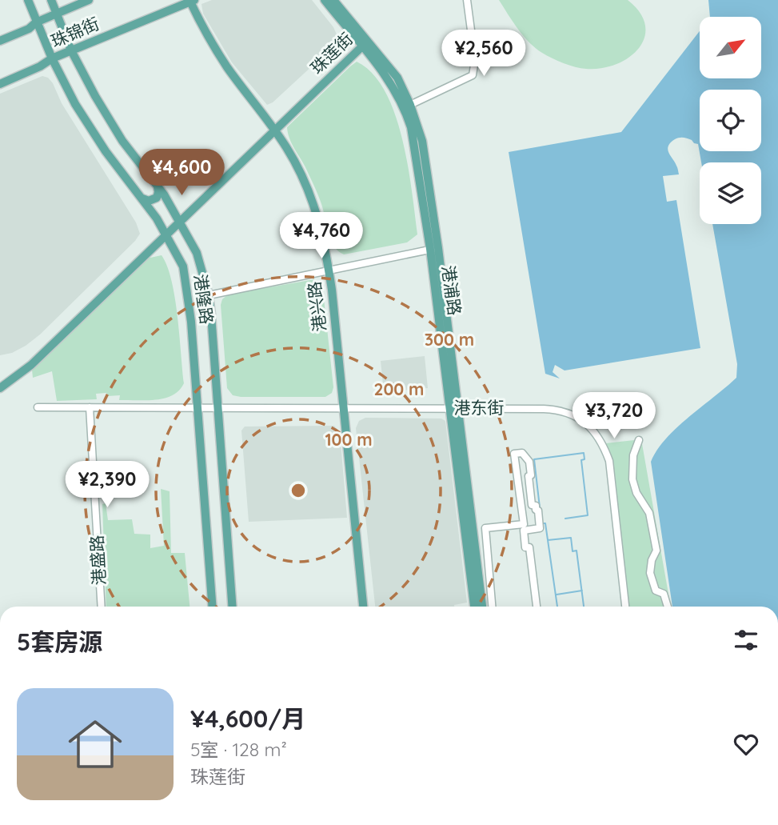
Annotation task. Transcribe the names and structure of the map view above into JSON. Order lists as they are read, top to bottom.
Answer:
{
  "streets": {
    "main road": [
      "珠锦街",
      "珠莲街",
      "港浦路",
      "港隆路",
      "港兴路"
    ],
    "street": ["港东街", "港盛路"]
  },
  "crossings": [
    ["珠锦街", "港隆路"],
    ["珠锦街", "港兴路"],
    ["珠莲街", "港浦路"],
    ["珠莲街", "港隆路"],
    ["珠莲街", "港兴路"],
    ["港浦路", "港东街"],
    ["港隆路", "港东街"],
    ["港兴路", "港东街"],
    ["港东街", "港盛路"]
  ],
  "north": "top right",
  "page": {
    "price": [
      "¥2,560",
      "¥4,600",
      "¥4,760",
      "¥3,720",
      "¥2,390"
    ],
    "heading": "5套房源",
    "list": [
      {
        "name": "¥4,600/月",
        "note": "5室 · 128 m² · 珠莲街"
      }
    ]
  },
  "rings": ["300 m", "200 m", "100 m"]
}
